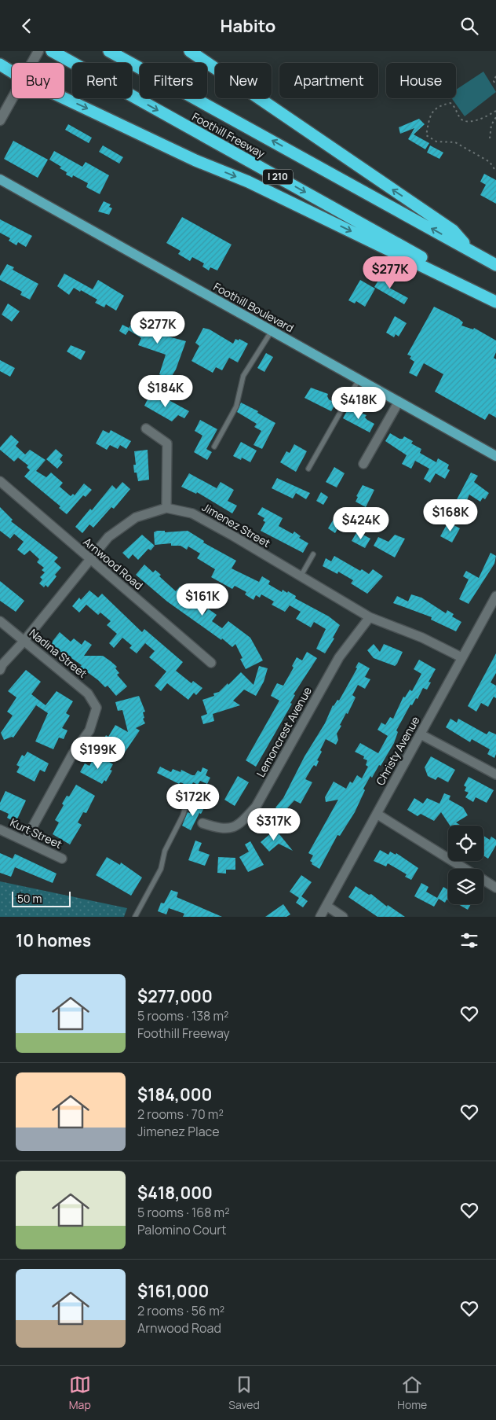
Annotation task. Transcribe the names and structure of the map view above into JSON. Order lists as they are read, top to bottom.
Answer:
{
  "streets": {
    "highway": ["Foothill Freeway", "I 210"],
    "main road": ["Foothill Boulevard"],
    "street": [
      "Jimenez Street",
      "Arnwood Road",
      "Nadina Street",
      "Lemoncrest Avenue",
      "Christy Avenue",
      "Kurt Street"
    ]
  },
  "crossings": [
    ["Jimenez Street", "Arnwood Road"],
    ["Jimenez Street", "Nadina Street"],
    ["Jimenez Street", "Lemoncrest Avenue"],
    ["Jimenez Street", "Christy Avenue"],
    ["Nadina Street", "Kurt Street"]
  ],
  "scale_bar": "50 m",
  "page": {
    "header": "Habito",
    "chip": [
      "Buy",
      "Rent",
      "Filters",
      "New",
      "Apartment",
      "House"
    ],
    "price": [
      "$277K",
      "$277K",
      "$184K",
      "$418K",
      "$168K",
      "$424K",
      "$161K",
      "$199K",
      "$172K",
      "$317K"
    ],
    "scale": "50 m",
    "heading": "10 homes",
    "list": [
      {
        "name": "$277,000",
        "note": "5 rooms · 138 m² · Foothill Freeway"
      },
      {
        "name": "$184,000",
        "note": "2 rooms · 70 m² · Jimenez Place"
      },
      {
        "name": "$418,000",
        "note": "5 rooms · 168 m² · Palomino Court"
      },
      {
        "name": "$161,000",
        "note": "2 rooms · 56 m² · Arnwood Road"
      }
    ],
    "tabs": ["Map", "Saved", "Home"]
  }
}
